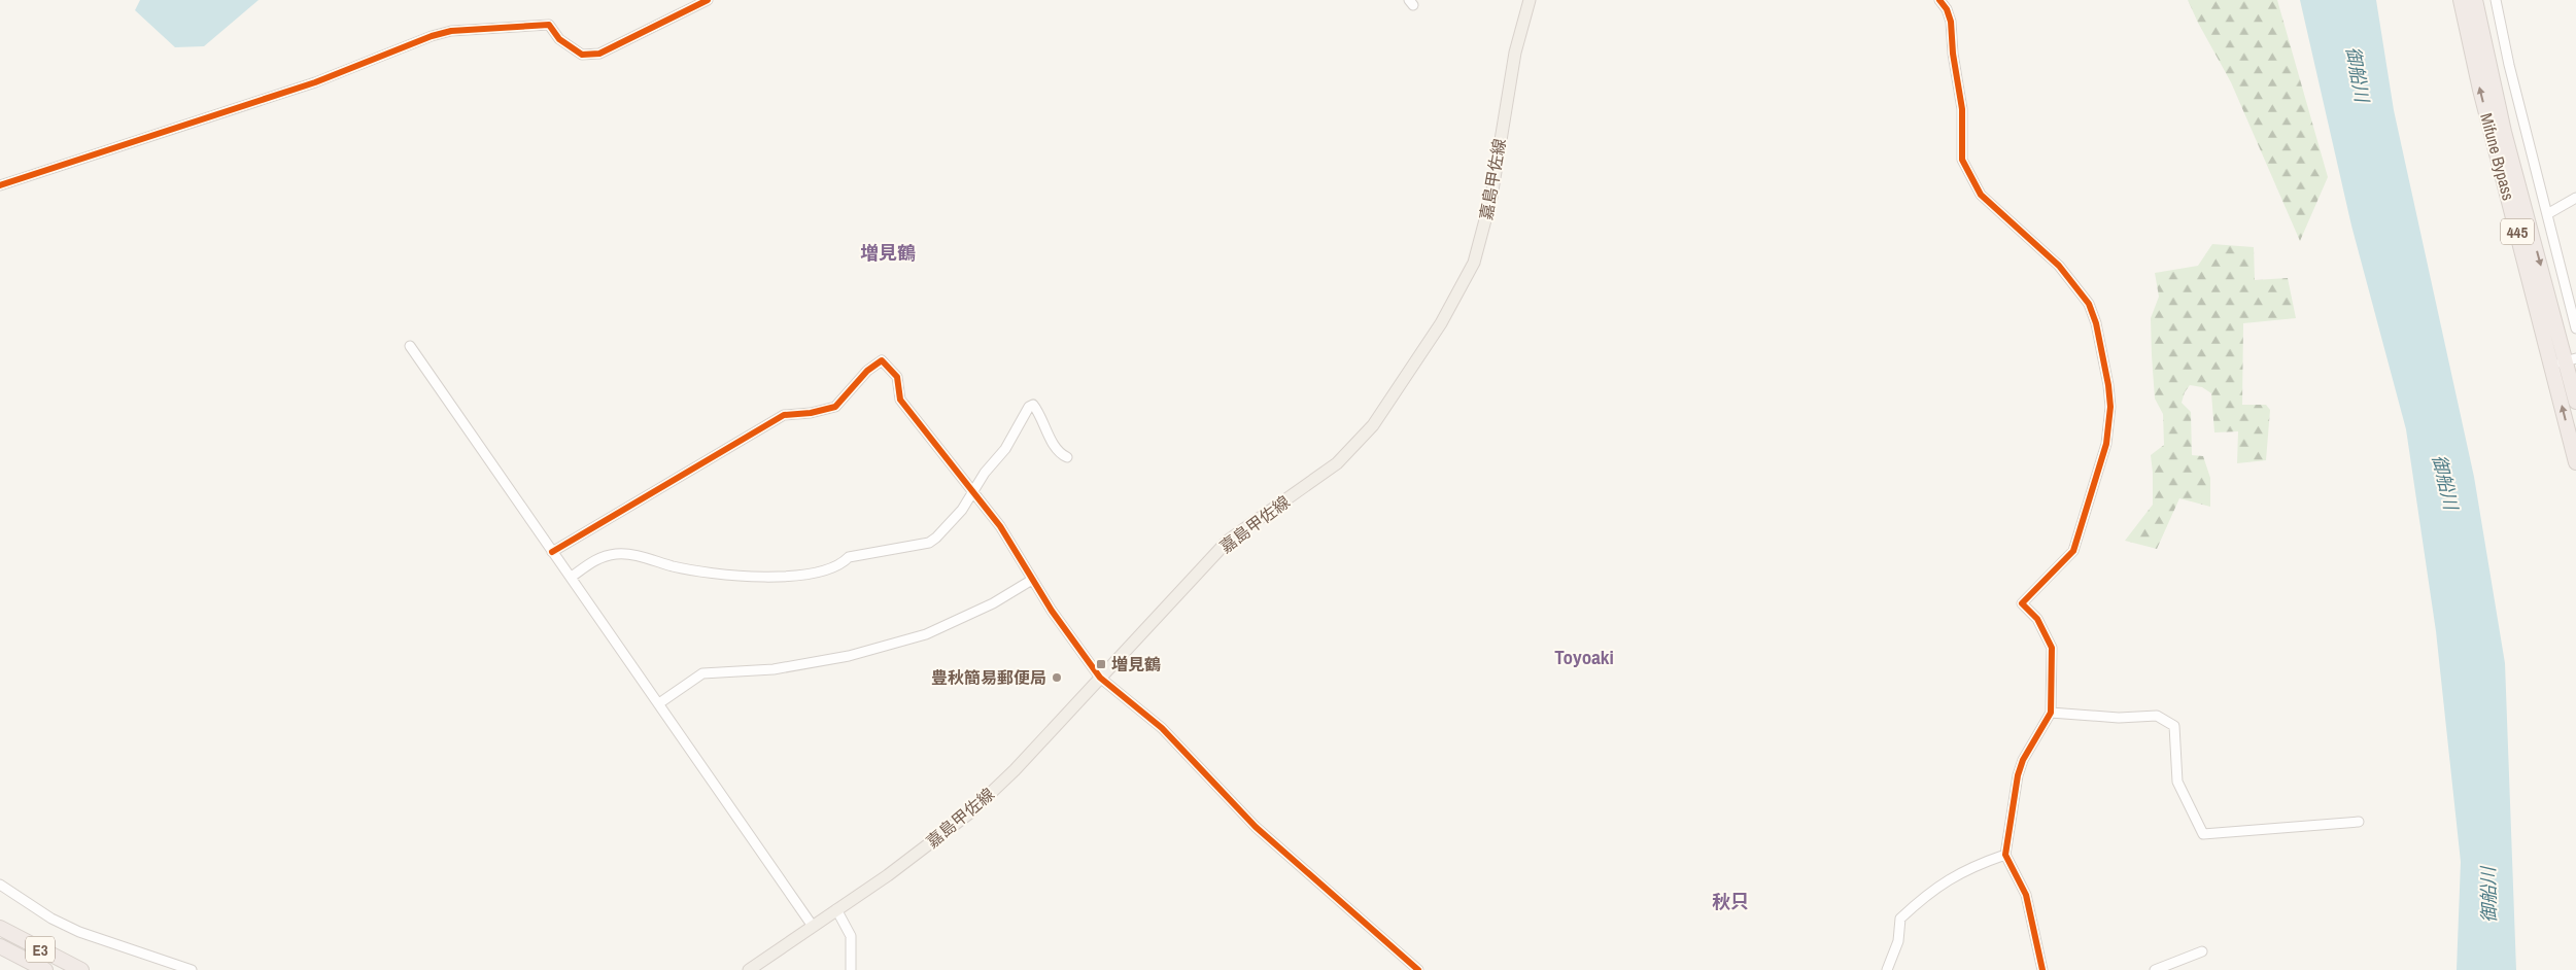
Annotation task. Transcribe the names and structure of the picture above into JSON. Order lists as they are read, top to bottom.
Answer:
{
  "streets": {
    "highway": ["Mifune Bypass", "445", "E3"],
    "main road": ["嘉島甲佐線"]
  },
  "districts": ["増見鶴", "Toyoaki", "秋只"],
  "water": ["御船川"],
  "places": {
    "transit": ["増見鶴"],
    "other": ["豊秋簡易郵便局"]
  }
}
